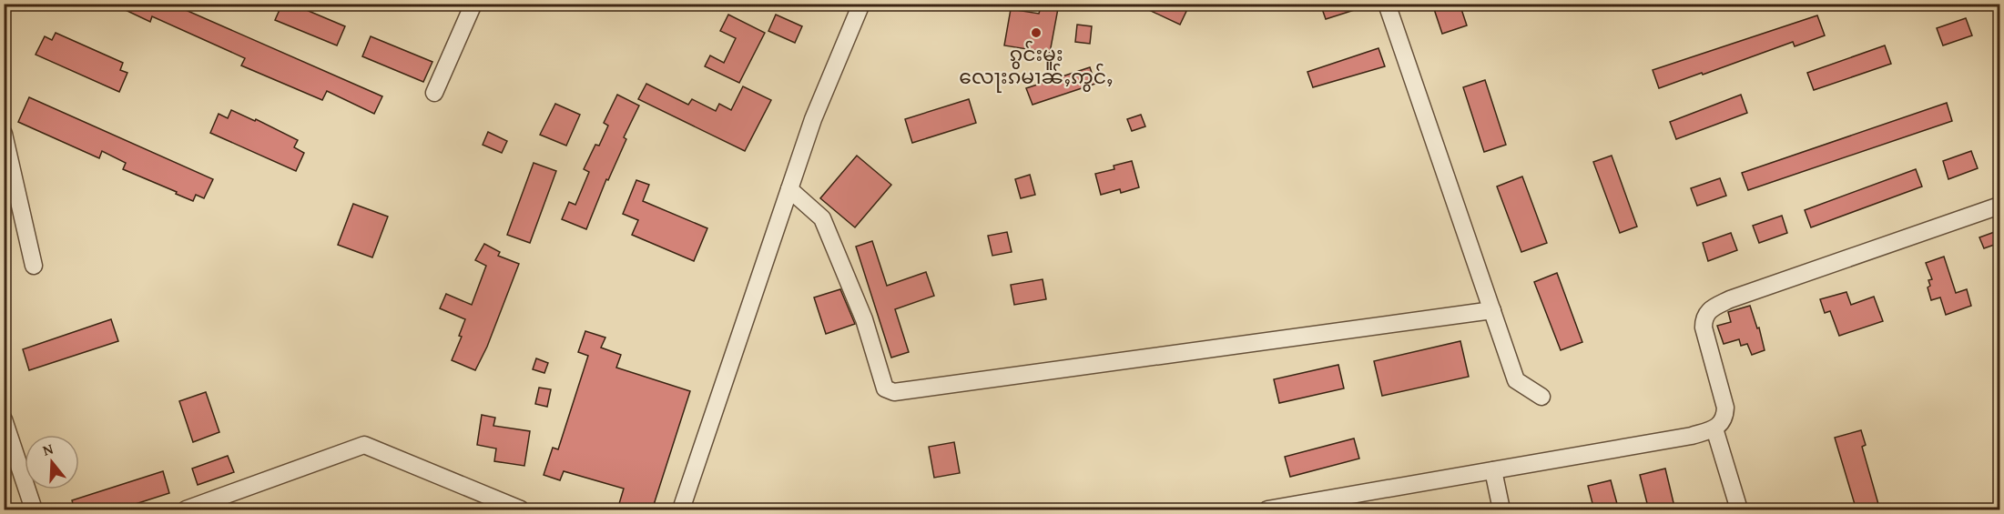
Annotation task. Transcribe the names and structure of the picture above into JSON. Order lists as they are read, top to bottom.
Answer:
{
  "places": ["ၵွင်းမူး လေႃးၵမၢၼ်ႇဢွင်ႇ"],
  "north": "top"
}
